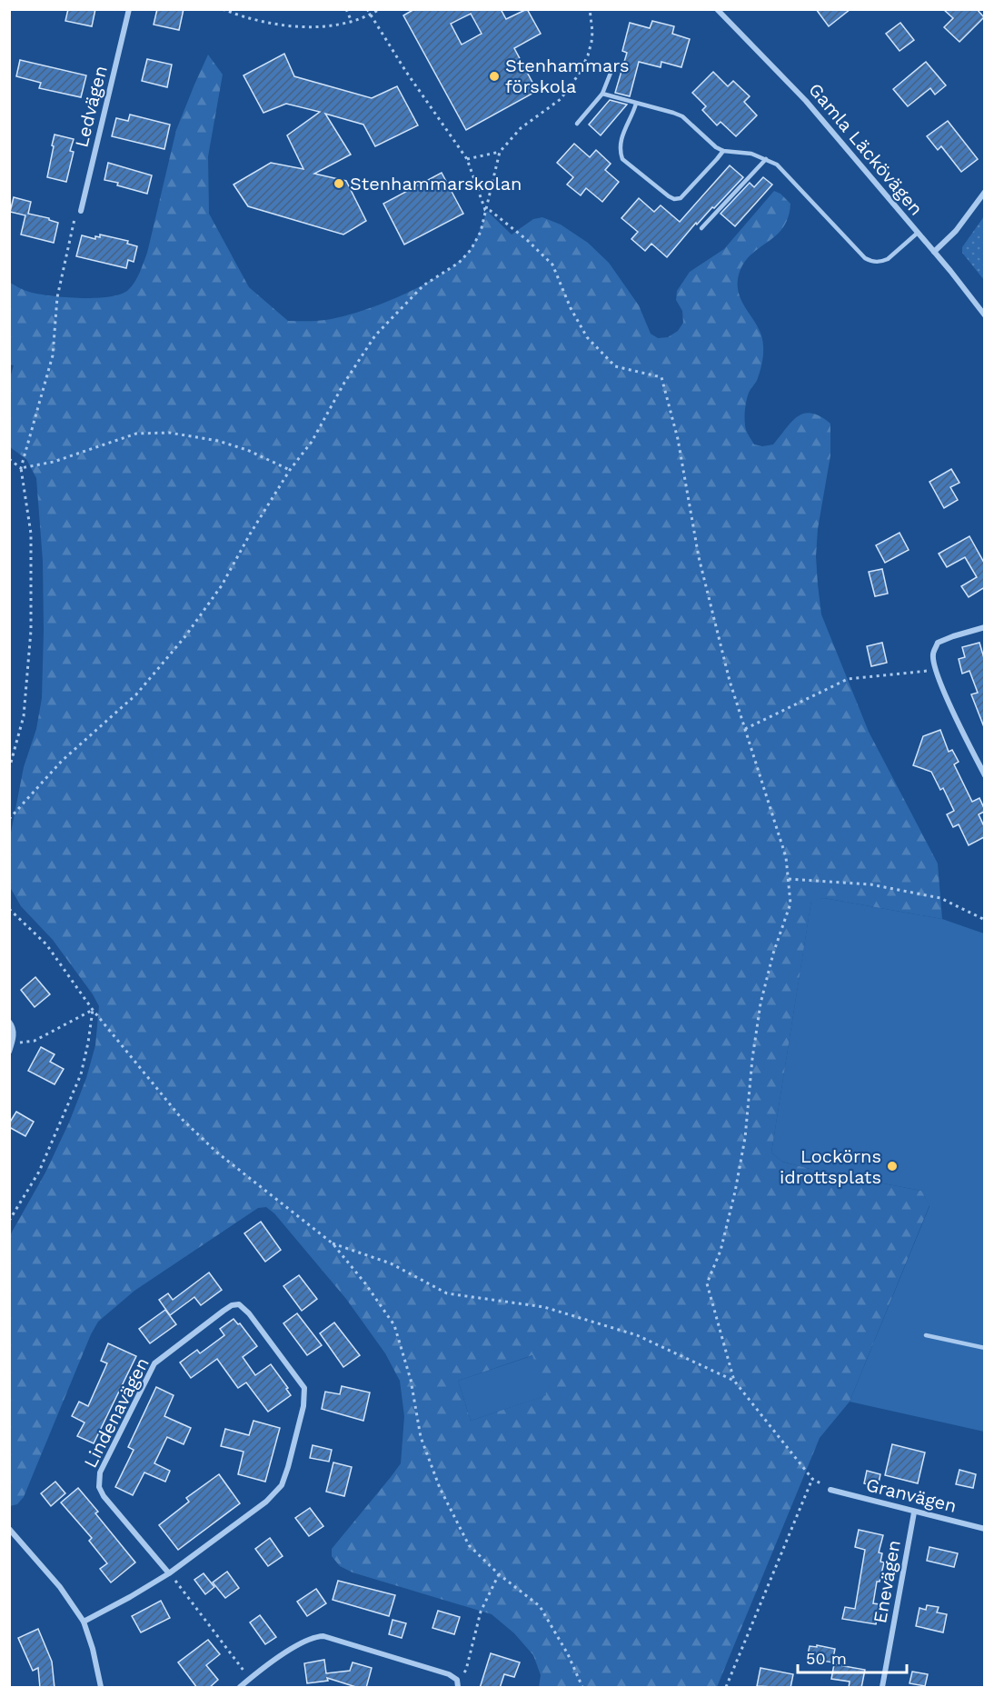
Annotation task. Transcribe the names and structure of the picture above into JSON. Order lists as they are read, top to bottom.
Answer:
{
  "streets": {
    "street": [
      "Ledvägen",
      "Gamla Läckövägen",
      "Lindenavägen",
      "Granvägen",
      "Enevägen"
    ]
  },
  "crossings": [
    ["Granvägen", "Enevägen"]
  ],
  "places": ["Stenhammars förskola", "Stenhammarskolan", "Lockörns idrottsplats"],
  "scale_bar": "50 m"
}
